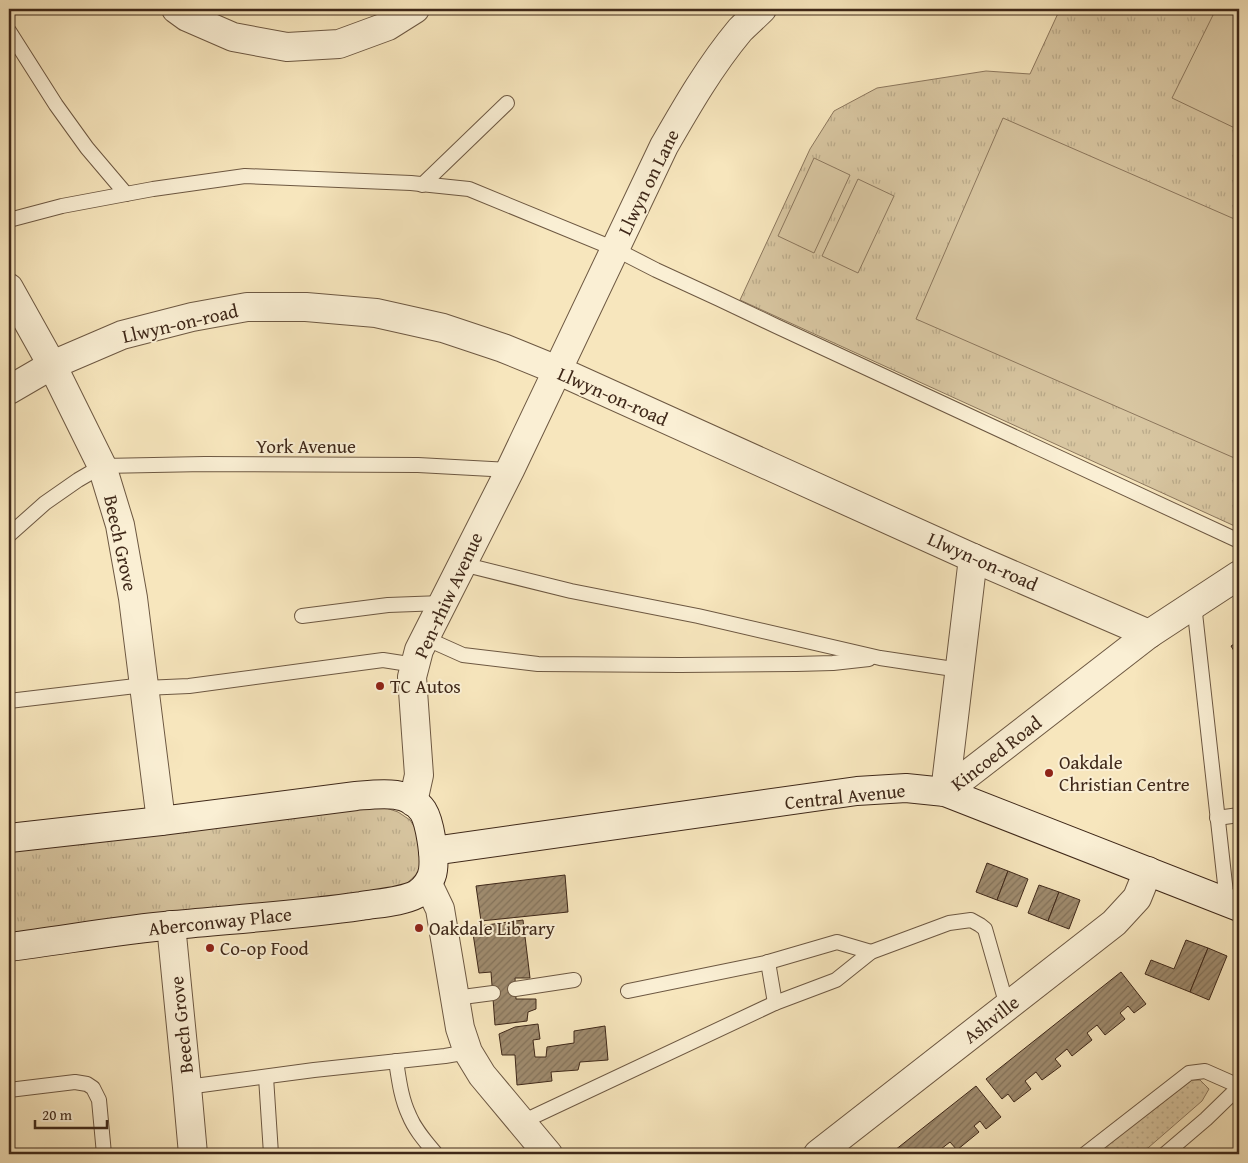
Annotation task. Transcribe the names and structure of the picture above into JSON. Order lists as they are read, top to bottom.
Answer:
{
  "streets": {
    "street": [
      "Llwyn on Lane",
      "Llwyn-on-road",
      "Beech Grove",
      "Pen-rhiw Avenue",
      "Kincoed Road",
      "Central Avenue",
      "Aberconway Place",
      "Ashville"
    ],
    "lane": ["York Avenue"]
  },
  "crossings": [
    ["Llwyn on Lane", "Llwyn-on-road"],
    ["Llwyn on Lane", "Pen-rhiw Avenue"],
    ["Llwyn-on-road", "Beech Grove"],
    ["Llwyn-on-road", "Pen-rhiw Avenue"],
    ["Llwyn-on-road", "Kincoed Road"],
    ["York Avenue", "Beech Grove"],
    ["York Avenue", "Pen-rhiw Avenue"],
    ["Beech Grove", "Aberconway Place"],
    ["Kincoed Road", "Central Avenue"],
    ["Central Avenue", "Ashville"]
  ],
  "places": [
    "TC Autos",
    "Oakdale Christian Centre",
    "Oakdale Library",
    "Co-op Food"
  ],
  "scale_bar": "20 m"
}
